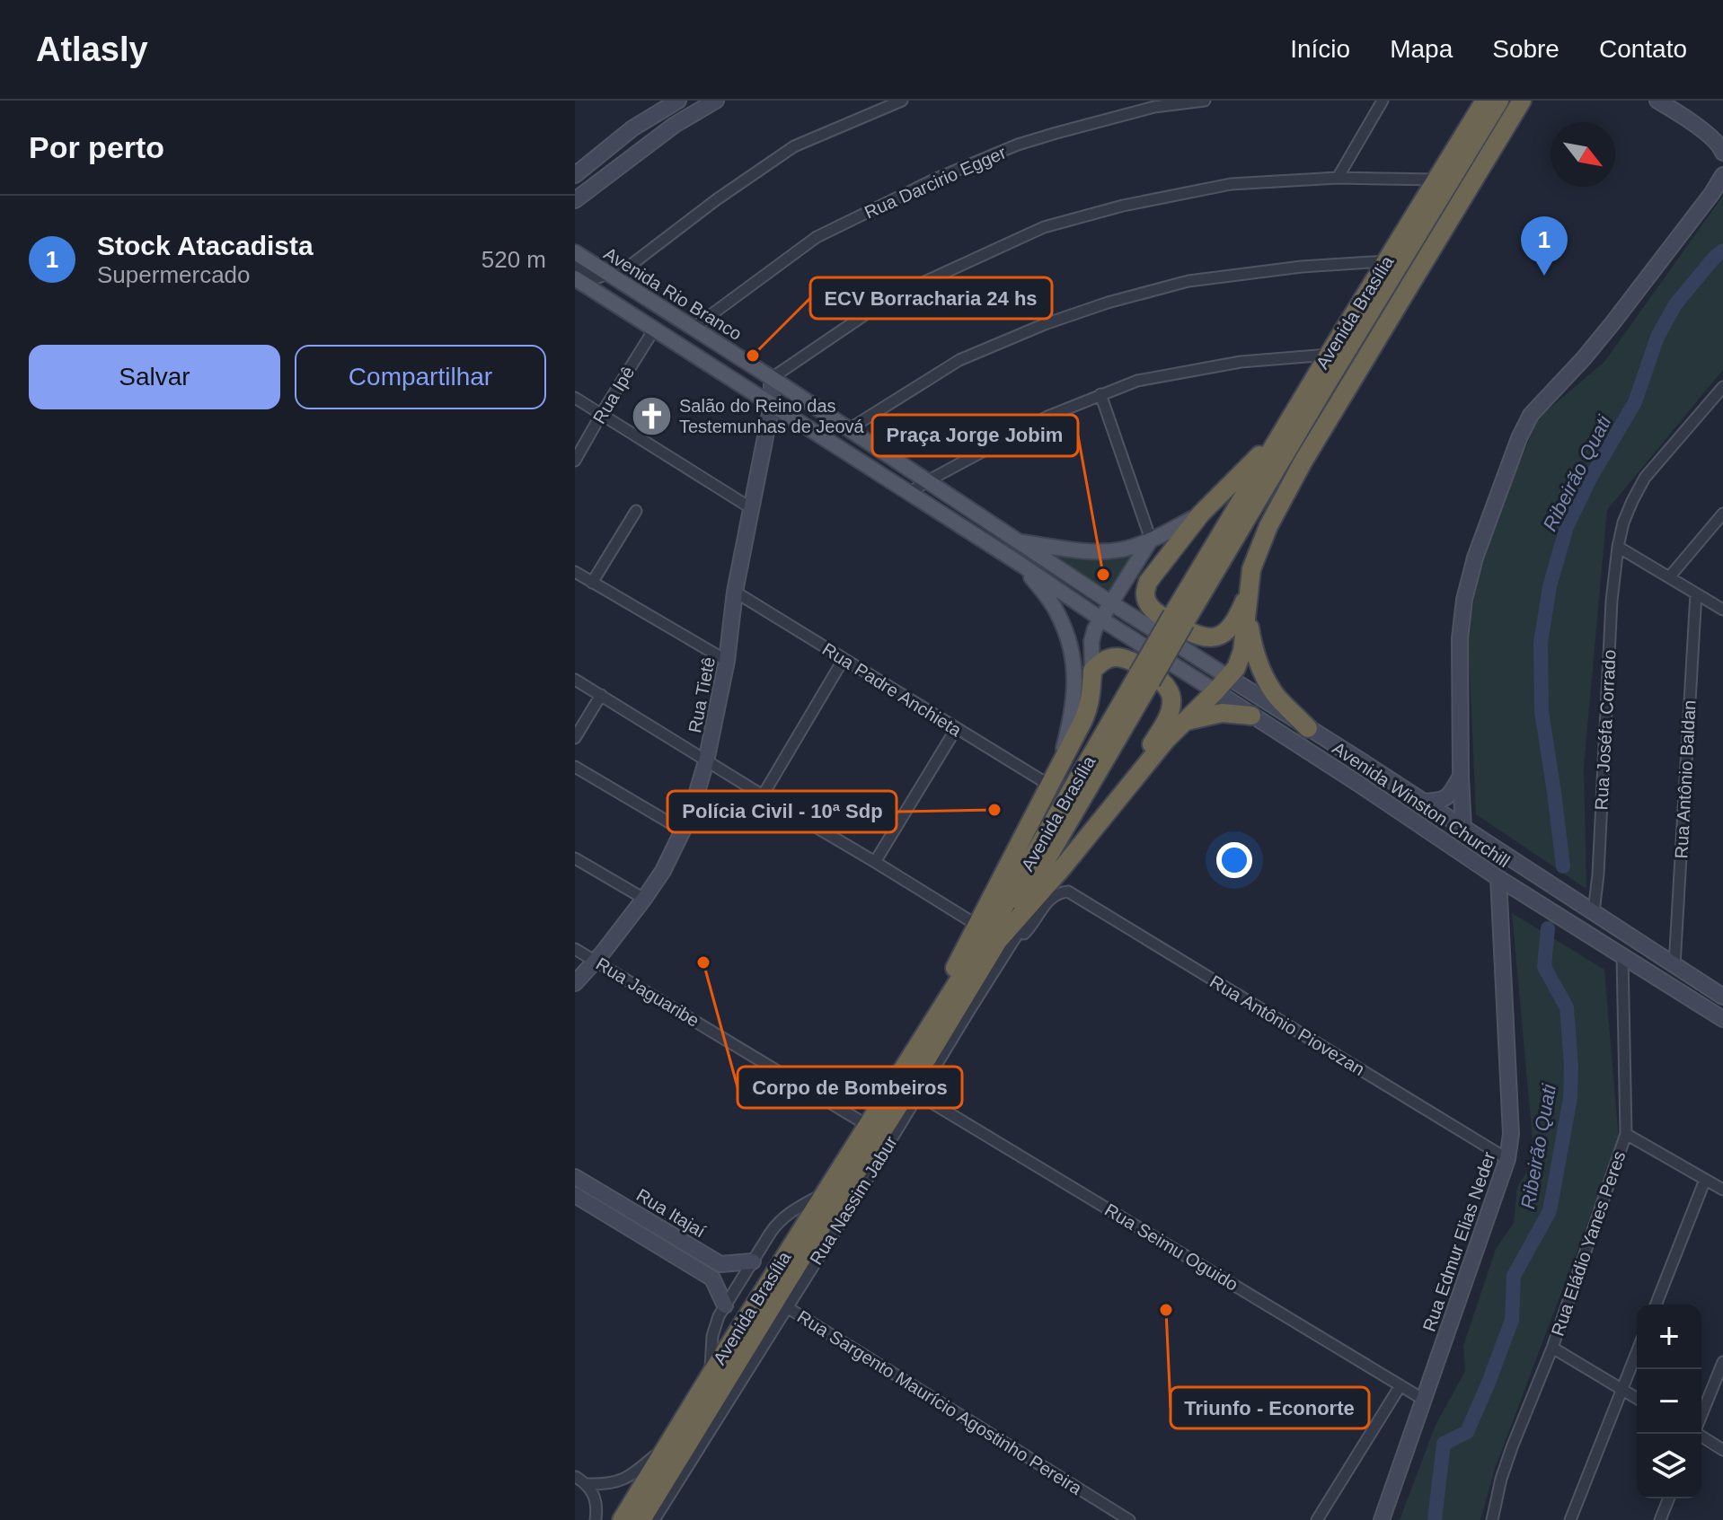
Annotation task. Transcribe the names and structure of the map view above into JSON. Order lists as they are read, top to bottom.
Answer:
{
  "streets": {
    "highway": ["Avenida Brasília"],
    "main road": ["Avenida Rio Branco", "Avenida Winston Churchill"],
    "street": [
      "Rua Darcirio Egger",
      "Rua Ipê",
      "Rua Padre Anchieta",
      "Rua Tietê",
      "Rua Joséfa Corrado",
      "Rua Antônio Baldan",
      "Rua Jaguaribe",
      "Rua Antônio Piovezan",
      "Rua Nassim Jabur",
      "Rua Itajaí",
      "Rua Edmur Elias Neder",
      "Rua Eládio Yanes Peres",
      "Rua Seimu Oguido",
      "Rua Sargento Maurício Agostinho Pereira"
    ]
  },
  "crossings": [
    ["Rua Darcirio Egger", "Avenida Rio Branco"],
    ["Avenida Rio Branco", "Rua Tietê"],
    ["Avenida Rio Branco", "Avenida Winston Churchill"],
    ["Avenida Brasília", "Rua Jaguaribe"],
    ["Avenida Brasília", "Rua Nassim Jabur"],
    ["Rua Padre Anchieta", "Rua Tietê"],
    ["Rua Tietê", "Rua Jaguaribe"],
    ["Rua Joséfa Corrado", "Avenida Winston Churchill"],
    ["Rua Antônio Baldan", "Avenida Winston Churchill"],
    ["Avenida Winston Churchill", "Rua Edmur Elias Neder"],
    ["Avenida Winston Churchill", "Rua Eládio Yanes Peres"],
    ["Rua Antônio Piovezan", "Rua Nassim Jabur"],
    ["Rua Antônio Piovezan", "Rua Edmur Elias Neder"],
    ["Rua Nassim Jabur", "Rua Seimu Oguido"],
    ["Rua Nassim Jabur", "Rua Sargento Maurício Agostinho Pereira"],
    ["Rua Edmur Elias Neder", "Rua Seimu Oguido"]
  ],
  "water": ["Ribeirão Quati"],
  "places": {
    "other": [
      "ECV Borracharia 24 hs",
      "Praça Jorge Jobim",
      "Polícia Civil - 10ª Sdp",
      "Corpo de Bombeiros",
      "Triunfo - Econorte"
    ],
    "church": ["Salão do Reino das Testemunhas de Jeová"]
  },
  "north": "bottom right",
  "page": {
    "header": "Atlasly",
    "nav": [
      "Início",
      "Mapa",
      "Sobre",
      "Contato"
    ],
    "heading": "Por perto",
    "list": [
      {
        "mark": "1",
        "name": "Stock Atacadista",
        "note": "Supermercado",
        "value": "520 m"
      }
    ],
    "pins": "1",
    "buttons": ["Salvar", "Compartilhar"],
    "map_buttons": ["+", "−"]
  }
}
